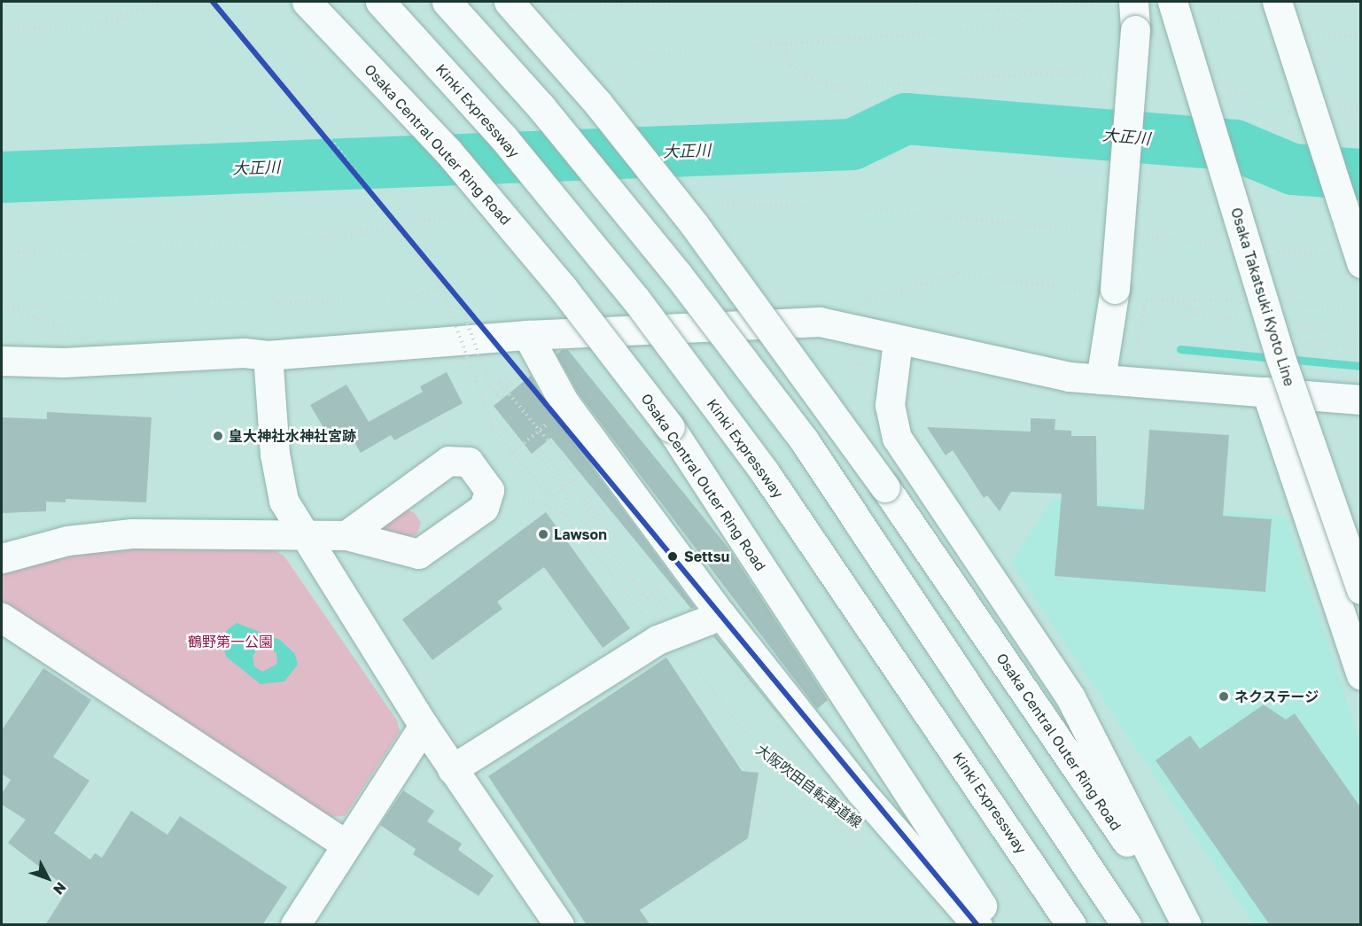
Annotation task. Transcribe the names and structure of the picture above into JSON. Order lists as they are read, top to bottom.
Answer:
{
  "streets": {
    "main road": ["Kinki Expressway", "Osaka Central Outer Ring Road", "Osaka Takatsuki Kyoto Line"],
    "path": ["大阪吹田自転車道線"]
  },
  "water": ["大正川"],
  "parks": ["鶴野第一公園"],
  "places": [
    "皇大神社水神社宮跡",
    "Lawson",
    "Settsu",
    "ネクステージ"
  ],
  "north": "bottom right"
}
